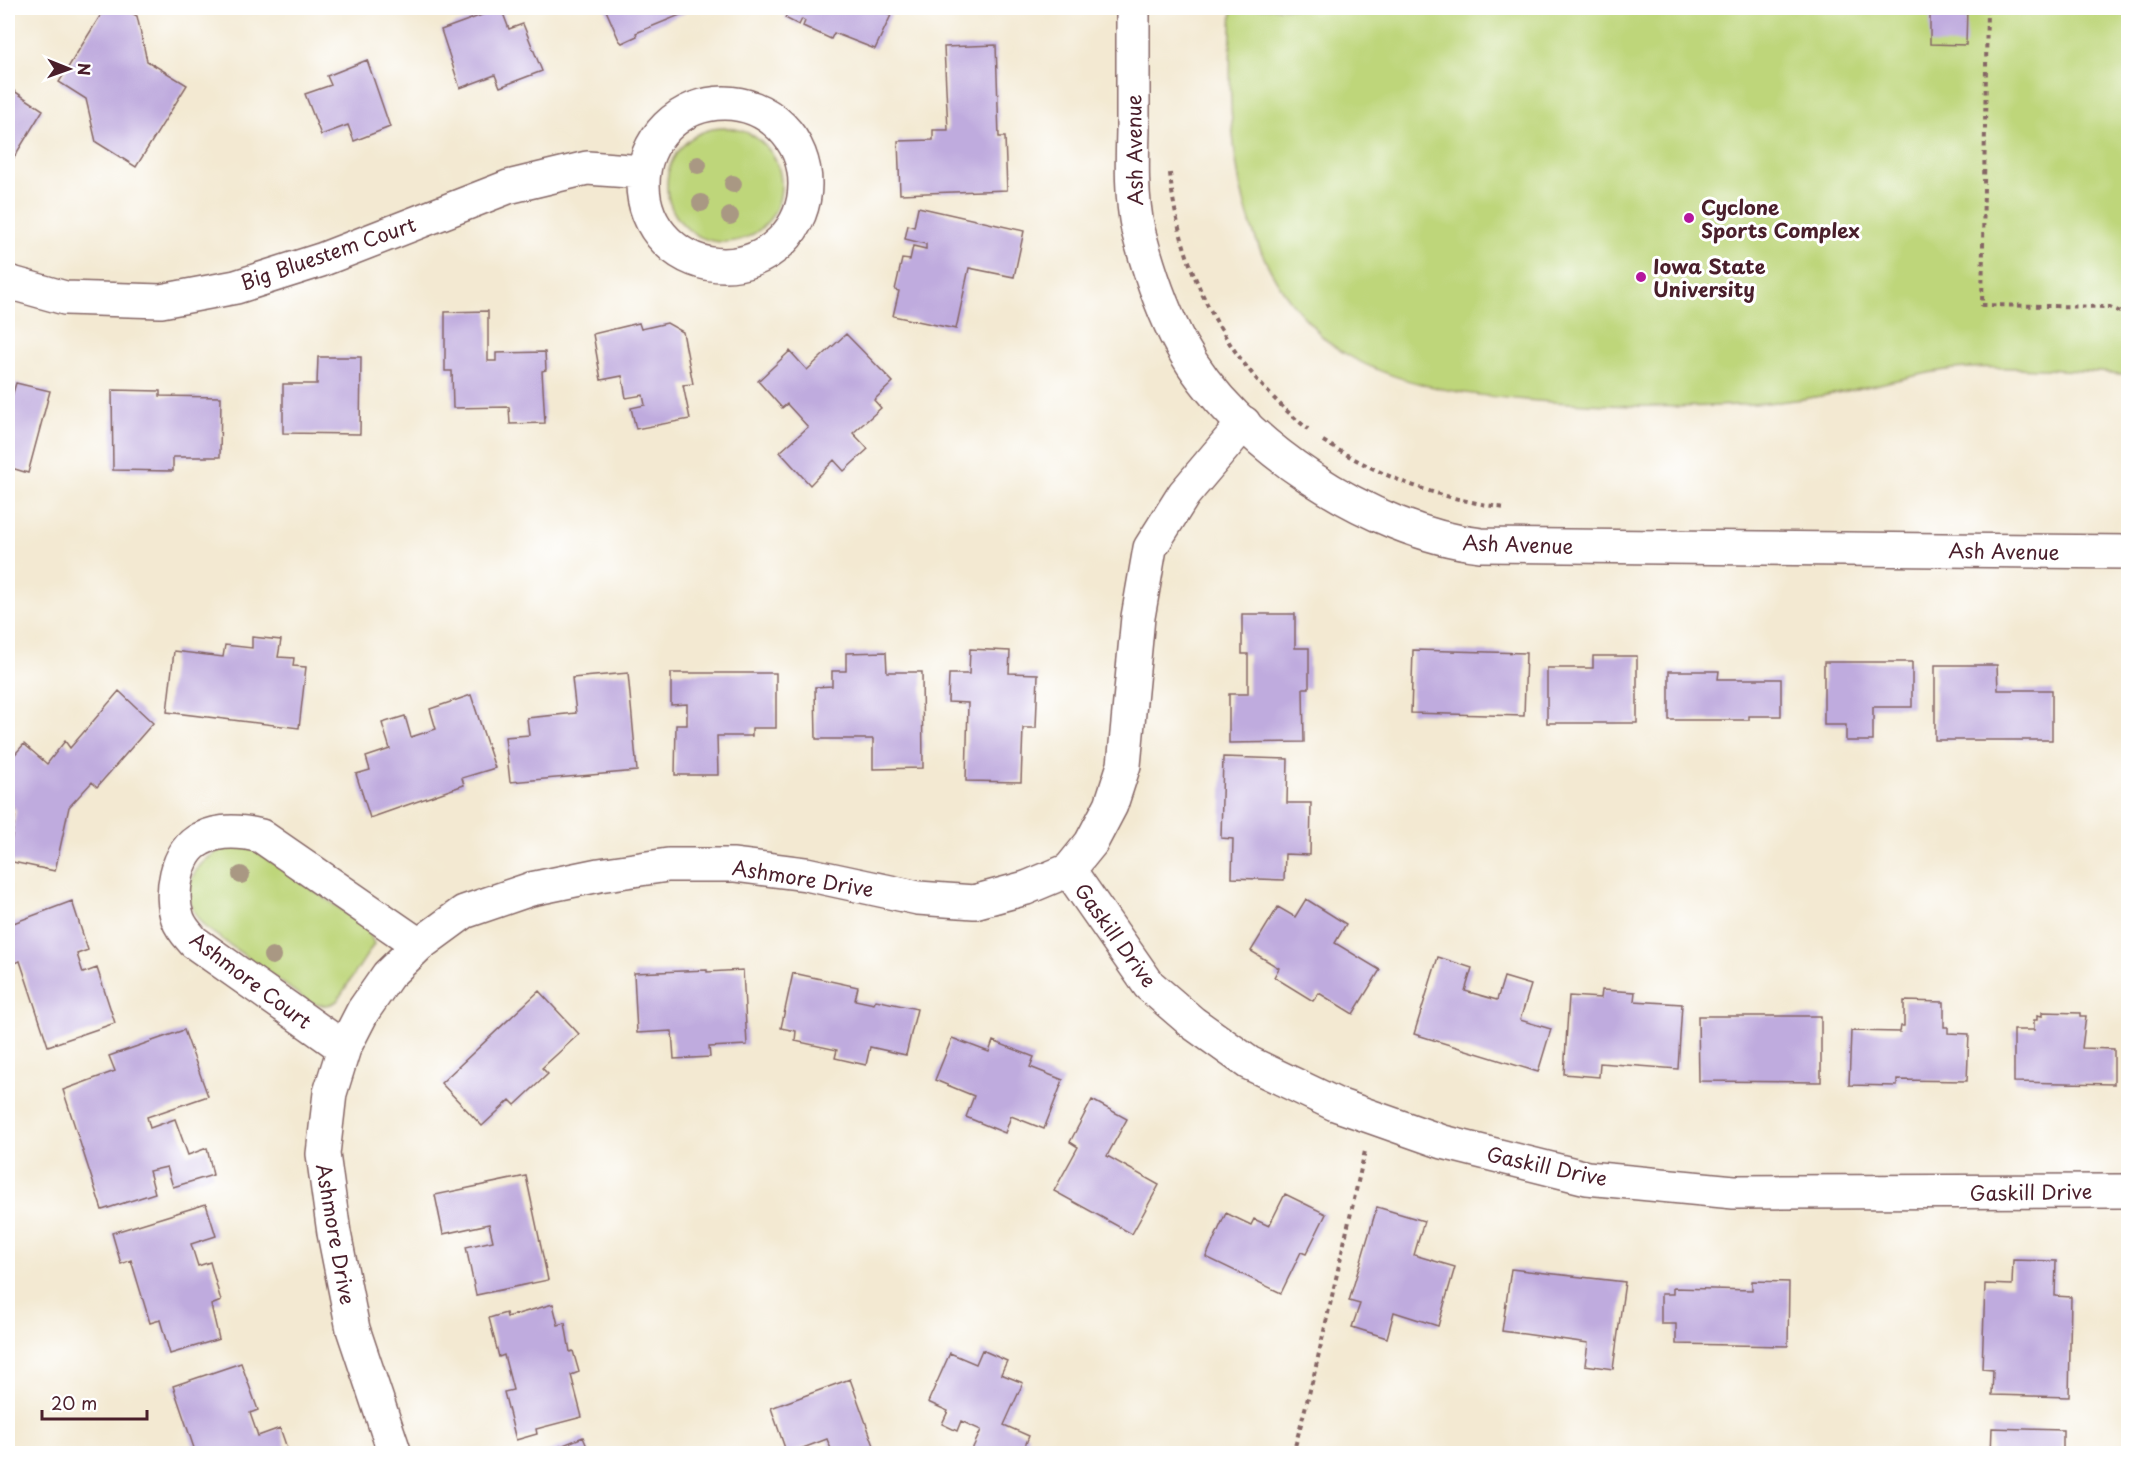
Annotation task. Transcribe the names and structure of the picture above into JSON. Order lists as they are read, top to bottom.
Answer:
{
  "streets": {
    "street": [
      "Ash Avenue",
      "Big Bluestem Court",
      "Ashmore Drive",
      "Gaskill Drive",
      "Ashmore Court"
    ]
  },
  "crossings": [
    ["Ash Avenue", "Ashmore Drive"],
    ["Ashmore Drive", "Gaskill Drive"],
    ["Ashmore Drive", "Ashmore Court"]
  ],
  "places": ["Cyclone Sports Complex", "Iowa State University"],
  "scale_bar": "20 m",
  "north": "right"
}
